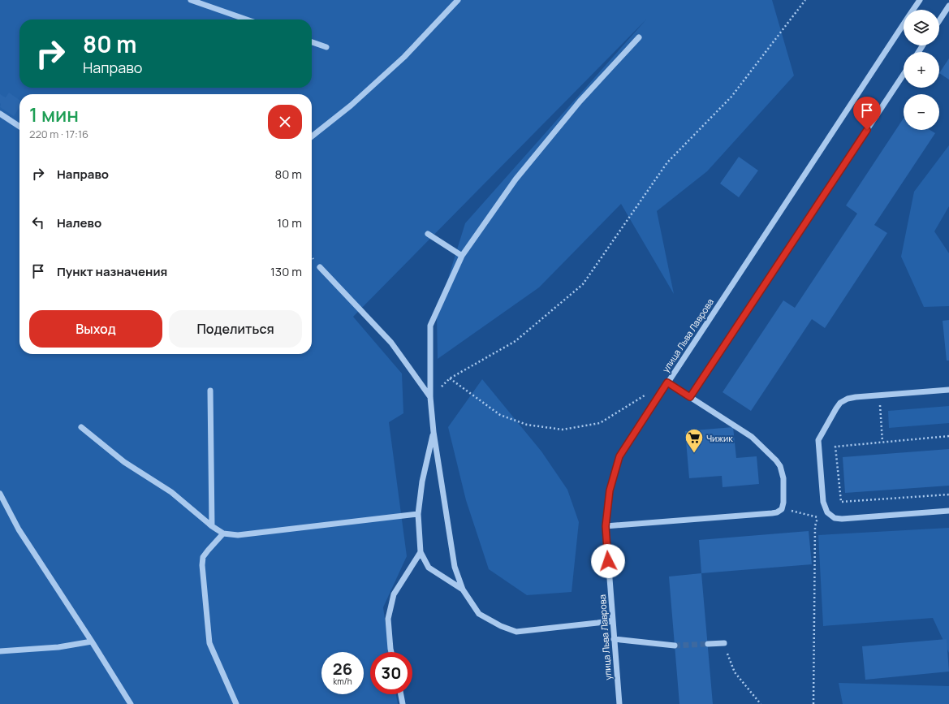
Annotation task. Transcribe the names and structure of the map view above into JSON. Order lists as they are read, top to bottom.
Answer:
{
  "streets": {
    "street": ["улица Льва Лаврова"]
  },
  "places": {
    "supermarket": ["Чижик"]
  },
  "page": {
    "map_buttons": ["+", "−"],
    "turn": ["80 m", "Направо"],
    "heading": ["1 мин", "220 m · 17:16"],
    "list": [
      {
        "name": "Направо",
        "value": "80 m"
      },
      {
        "name": "Налево",
        "value": "10 m"
      },
      {
        "name": "Пункт назначения",
        "value": "130 m"
      }
    ],
    "buttons": ["Выход", "Поделиться"],
    "speed": "26 km/h",
    "limit": "30"
  }
}
